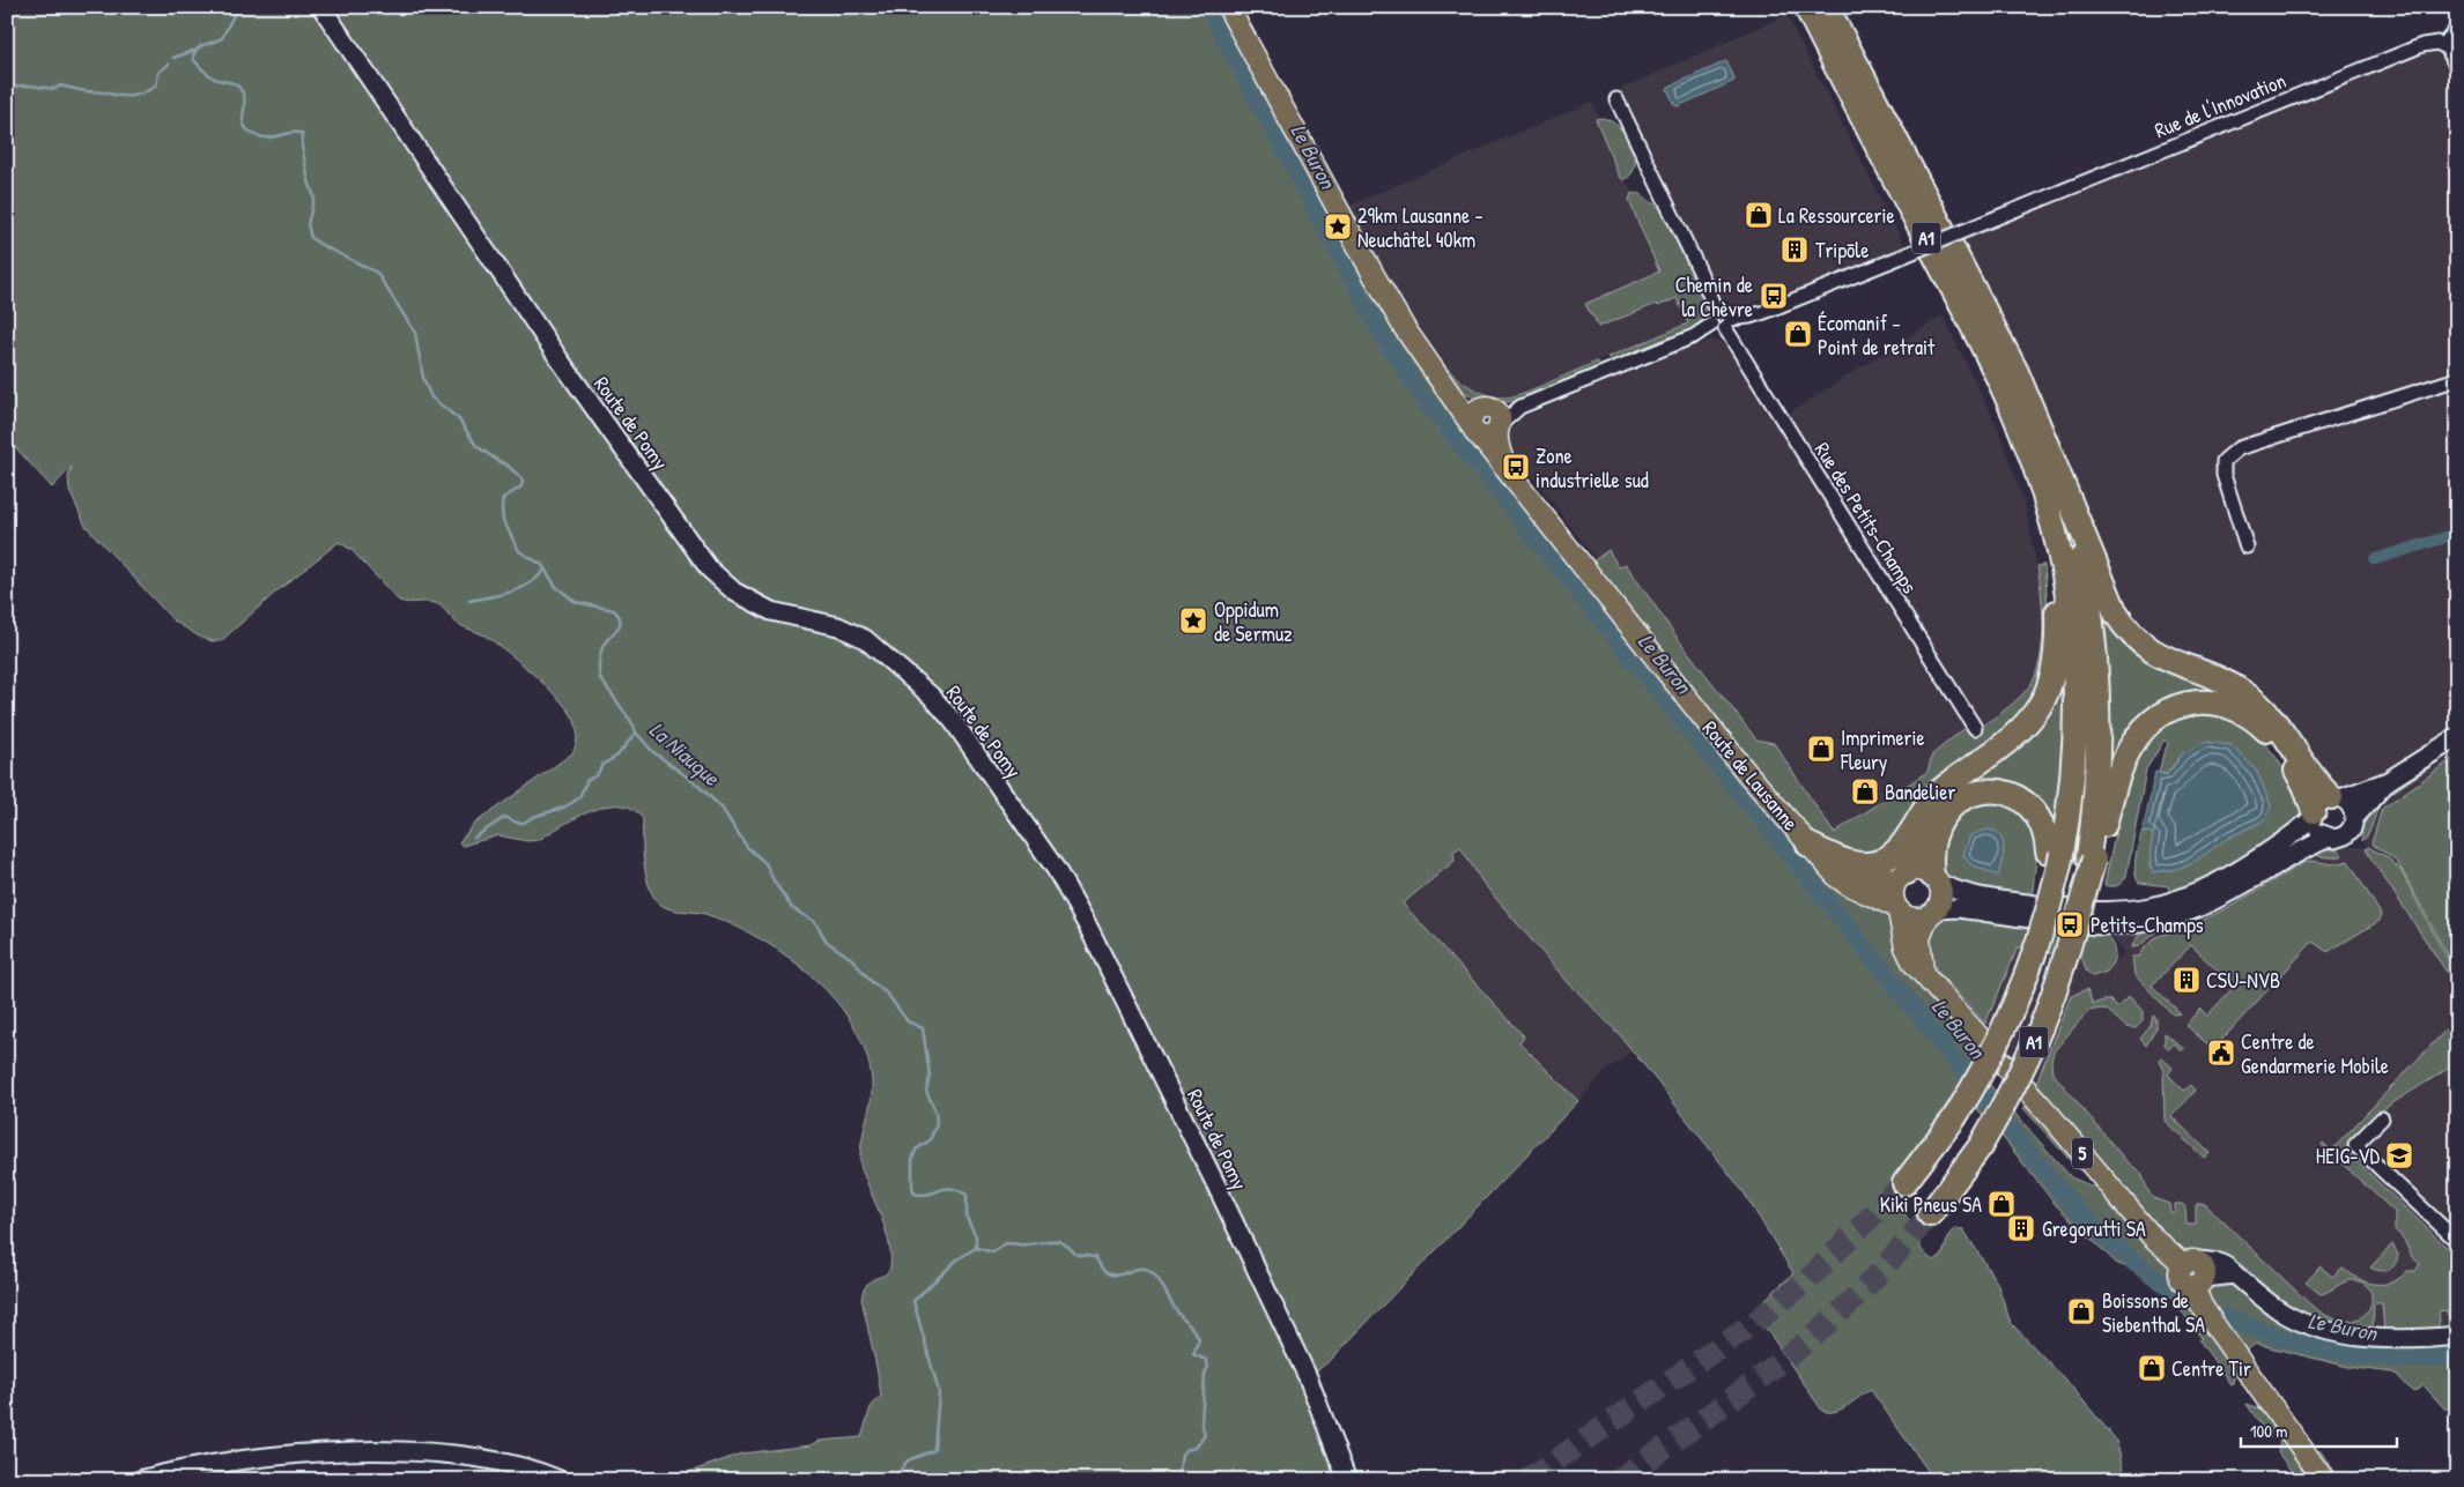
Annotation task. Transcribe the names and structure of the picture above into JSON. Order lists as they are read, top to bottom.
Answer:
{
  "streets": {
    "highway": ["A1"],
    "main road": ["Route de Lausanne", "5"],
    "street": ["Rue de l'Innovation", "Route de Pomy", "Rue des Petits-Champs"]
  },
  "crossings": [
    ["Rue de l'Innovation", "Rue des Petits-Champs"],
    ["Route de Lausanne", "5"]
  ],
  "water": ["Le Buron", "La Niauque"],
  "places": {
    "shop": [
      "La Ressourcerie",
      "Écomanif – Point de retrait",
      "Imprimerie Fleury",
      "Bandelier",
      "Kiki Pneus SA",
      "Boissons de Siebenthal SA",
      "Centre Tir"
    ],
    "place": ["29km Lausanne - Neuchâtel 40km", "Oppidum de Sermuz"],
    "building": ["Tripōle", "CSU-NVB", "Gregorutti SA"],
    "bus stop": ["Chemin de la Chèvre", "Zone industrielle sud", "Petits-Champs"],
    "public building": ["Centre de Gendarmerie Mobile"],
    "school or university": ["HEIG-VD"]
  },
  "scale_bar": "100 m"
}
